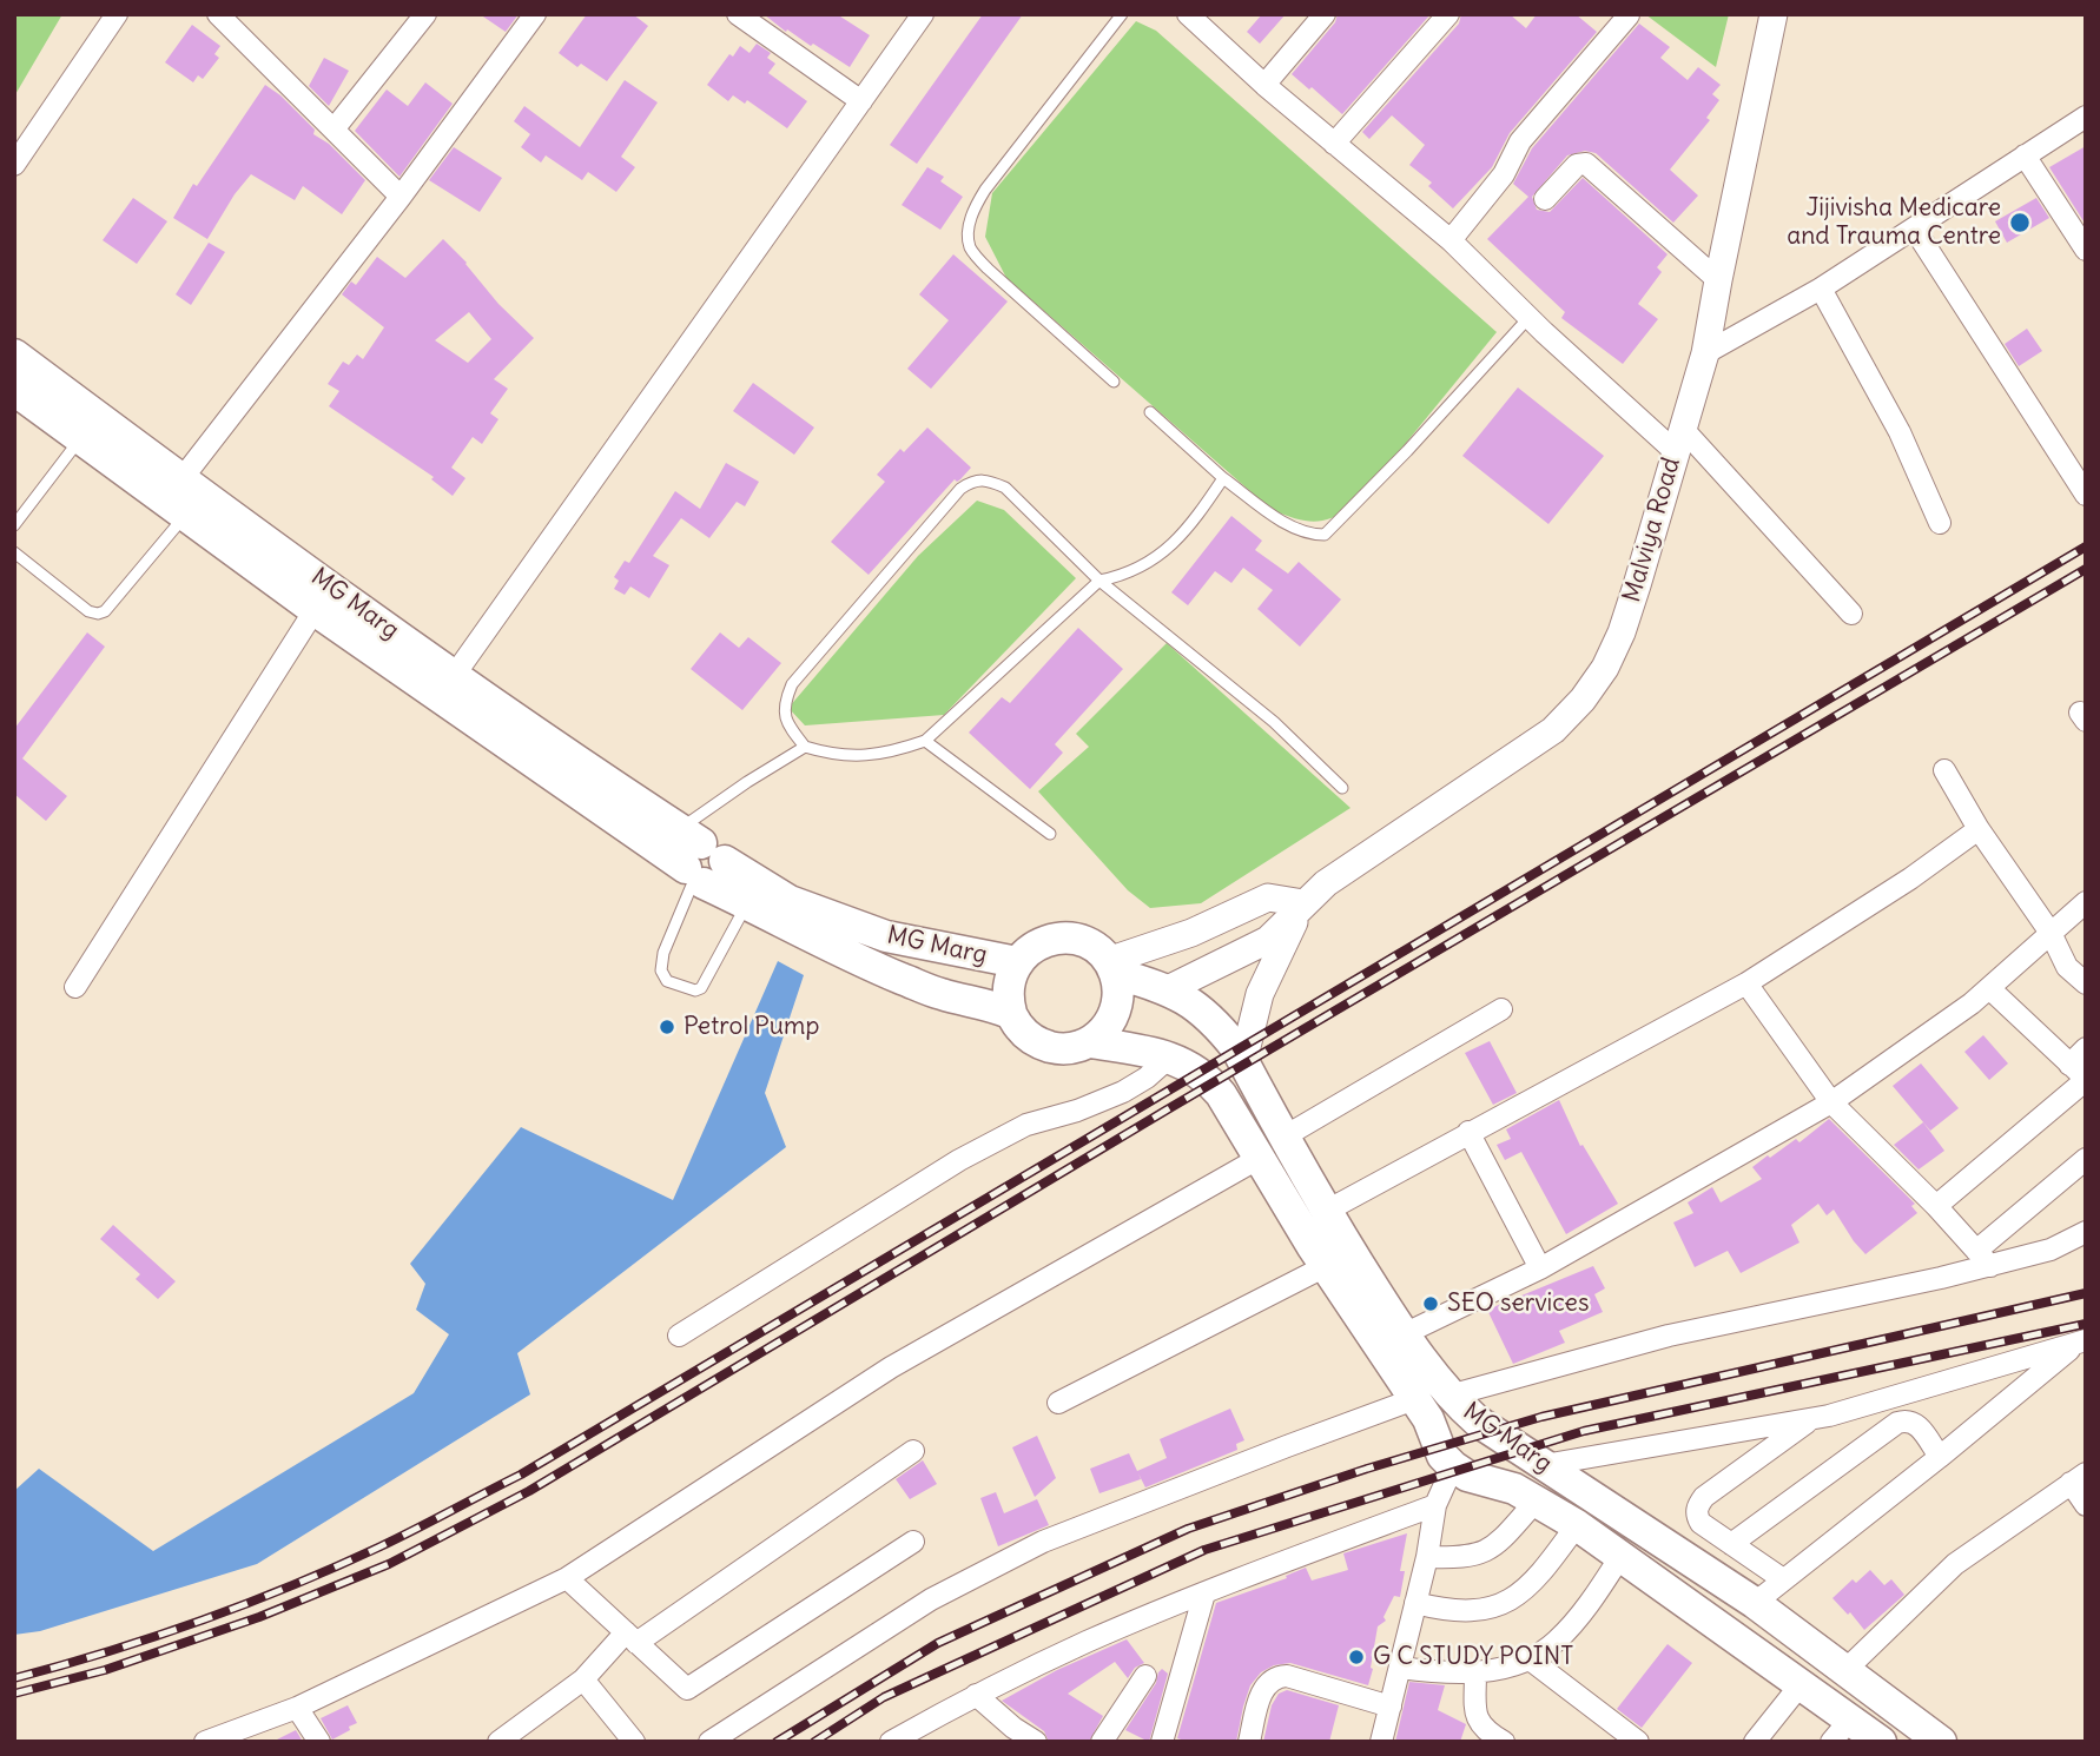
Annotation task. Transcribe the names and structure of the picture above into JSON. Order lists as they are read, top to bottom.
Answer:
{
  "streets": {
    "main road": ["MG Marg"],
    "street": ["Malviya Road"]
  },
  "crossings": [
    ["Malviya Road", "MG Marg"]
  ],
  "places": [
    "Jijivisha Medicare and Trauma Centre",
    "Petrol Pump",
    "SEO services",
    "G C STUDY POINT"
  ]
}
